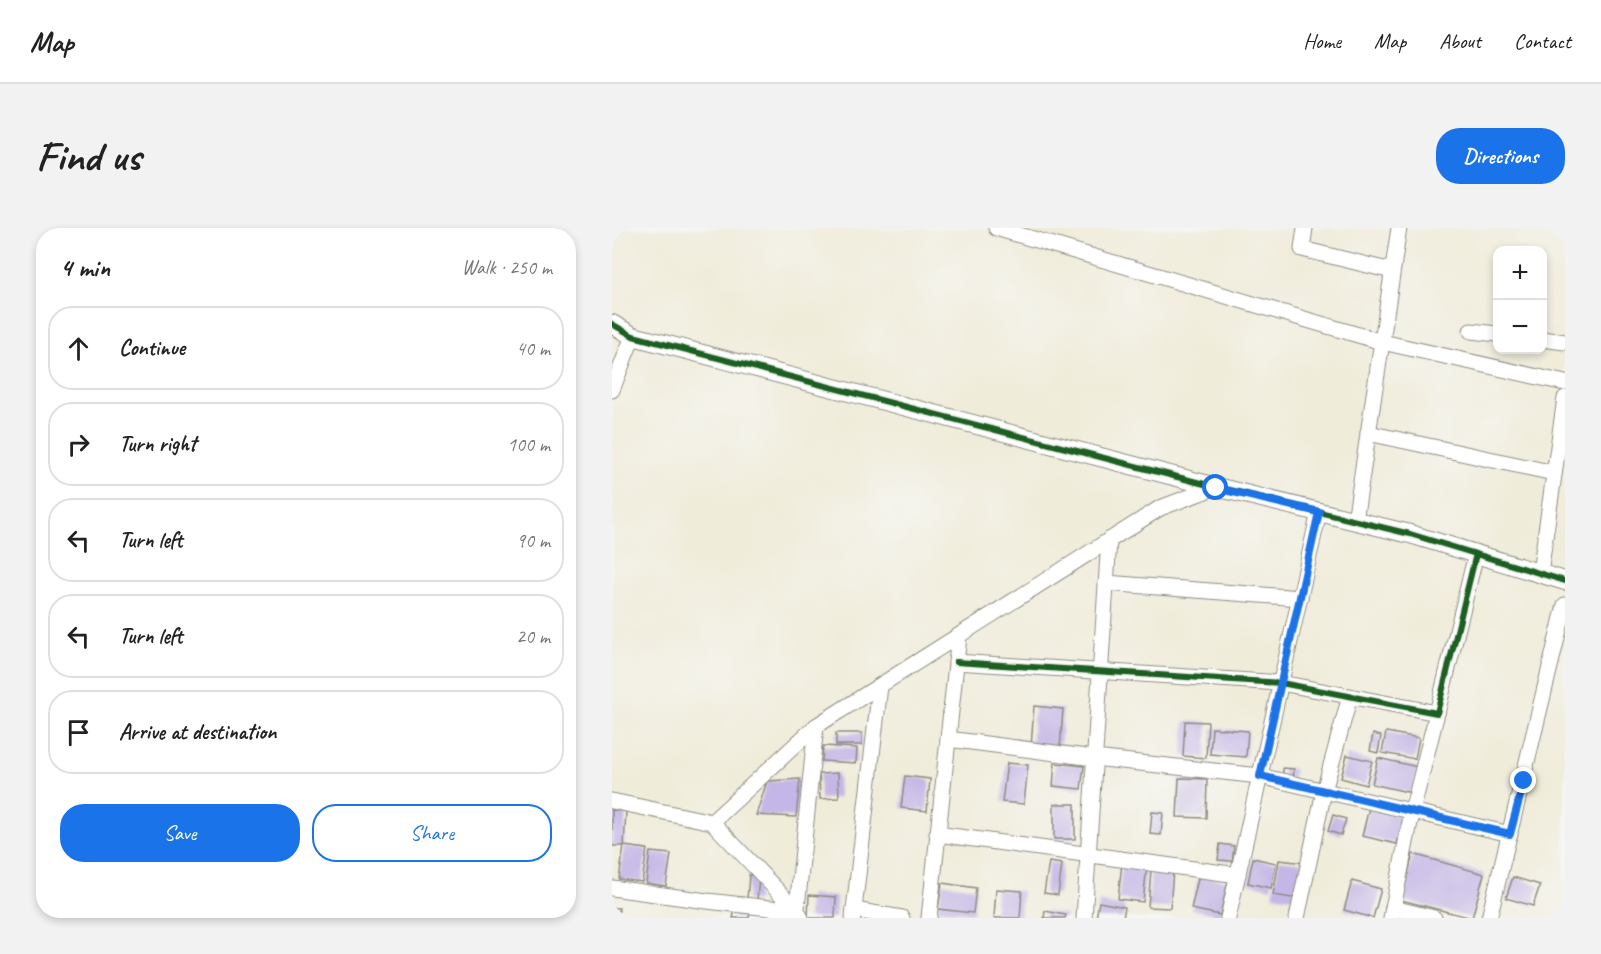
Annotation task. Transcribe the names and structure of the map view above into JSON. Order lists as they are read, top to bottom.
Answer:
{
  "page": {
    "header": "Map",
    "nav": [
      "Home",
      "Map",
      "About",
      "Contact"
    ],
    "buttons": [
      "Directions",
      ["Save", "Share"]
    ],
    "title": "Find us",
    "heading": ["4 min", "Walk · 250 m"],
    "map_buttons": ["+", "−"],
    "list": [
      ["Continue", "40 m"],
      ["Turn right", "100 m"],
      ["Turn left", "90 m"],
      ["Turn left", "20 m"],
      "Arrive at destination"
    ]
  }
}
